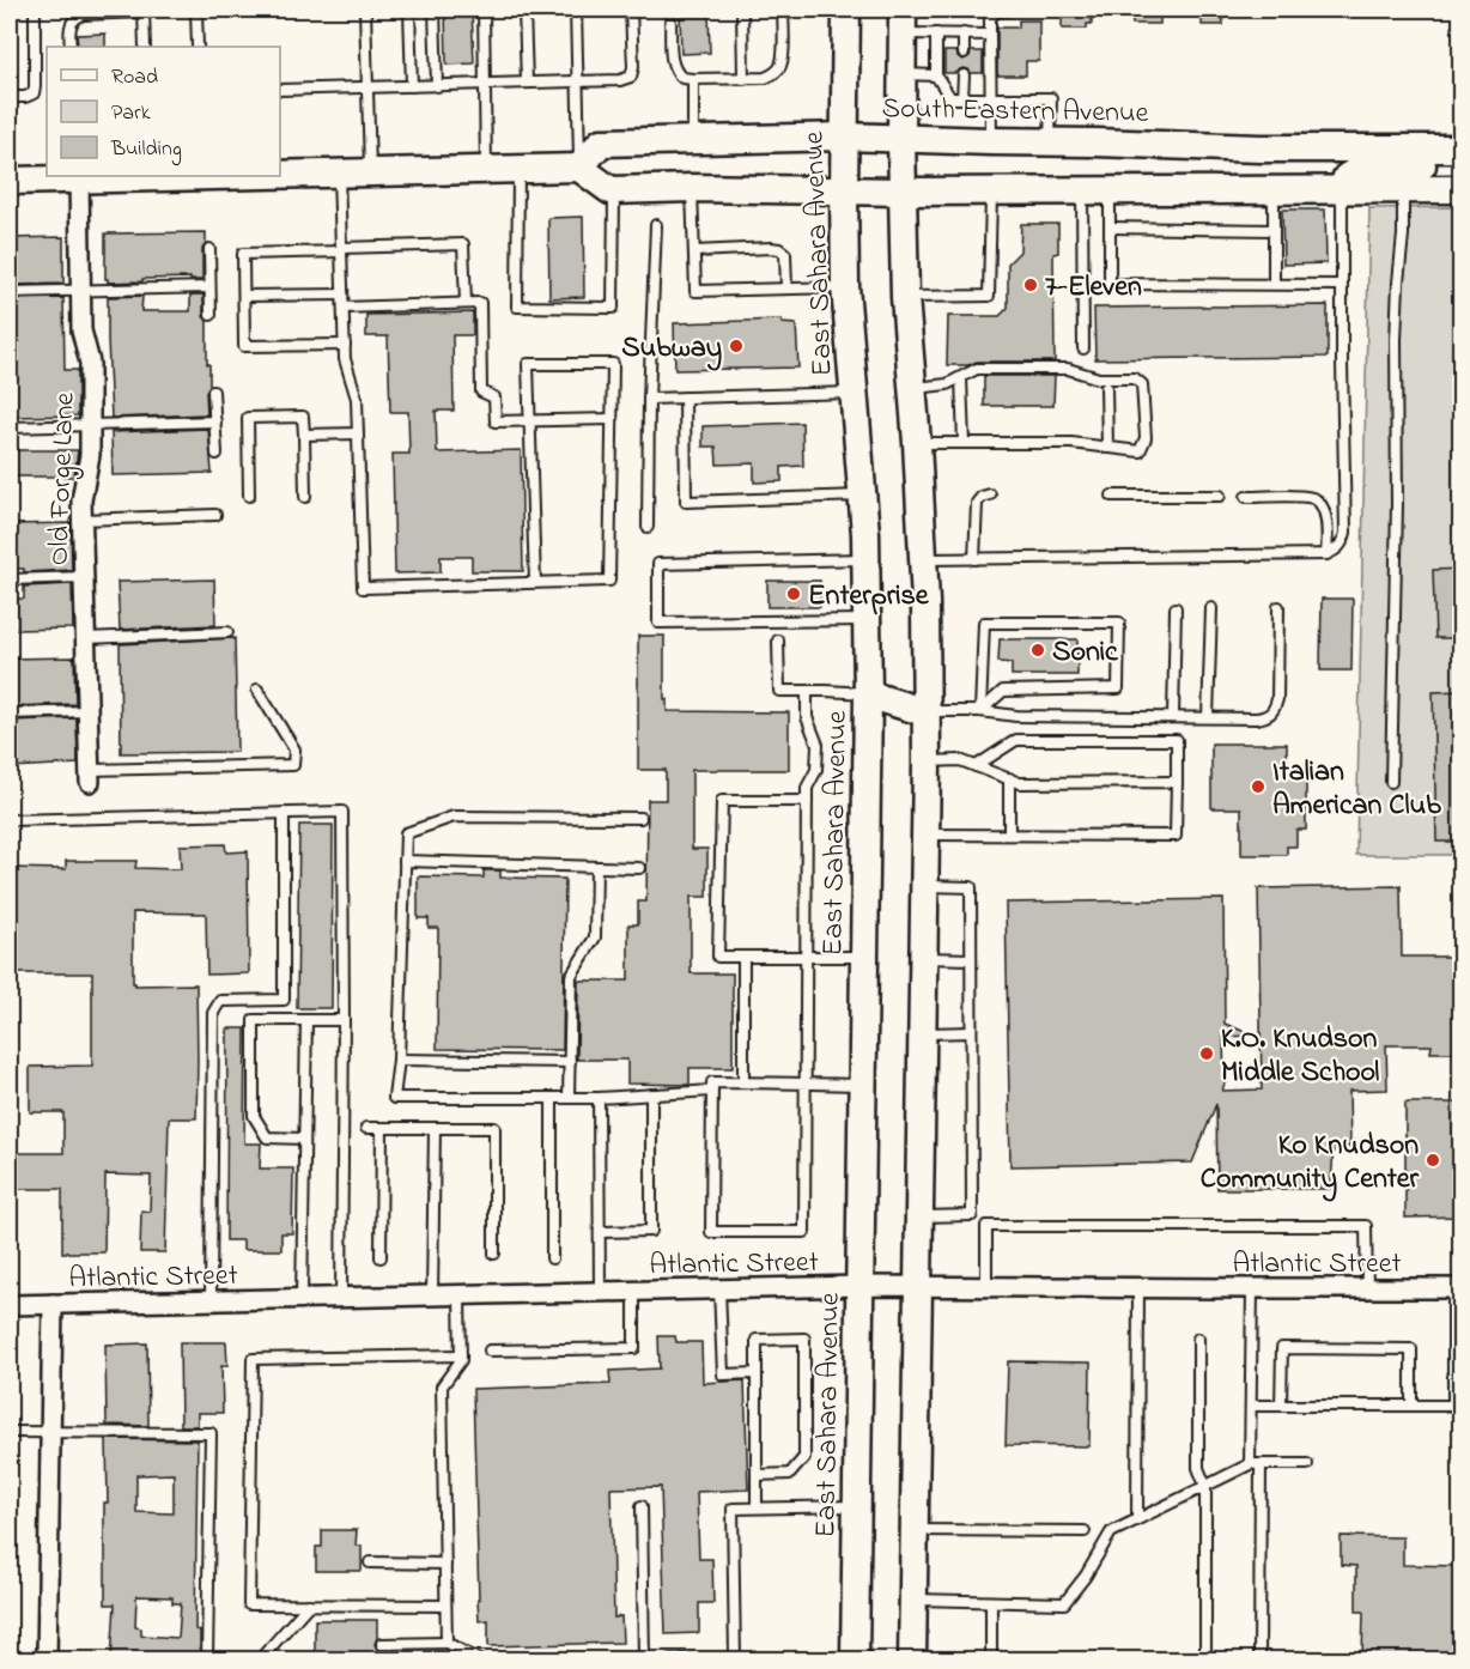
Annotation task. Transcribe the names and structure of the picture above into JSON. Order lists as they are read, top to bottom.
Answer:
{
  "streets": {
    "main road": ["South Eastern Avenue", "East Sahara Avenue"],
    "street": ["Old Forge Lane", "Atlantic Street"]
  },
  "crossings": [
    ["South Eastern Avenue", "East Sahara Avenue"],
    ["East Sahara Avenue", "Atlantic Street"]
  ],
  "places": [
    "7-Eleven",
    "Subway",
    "Enterprise",
    "Sonic",
    "Italian American Club",
    "K.O. Knudson Middle School",
    "Ko Knudson Community Center"
  ],
  "legend": ["Road", "Park", "Building"]
}
